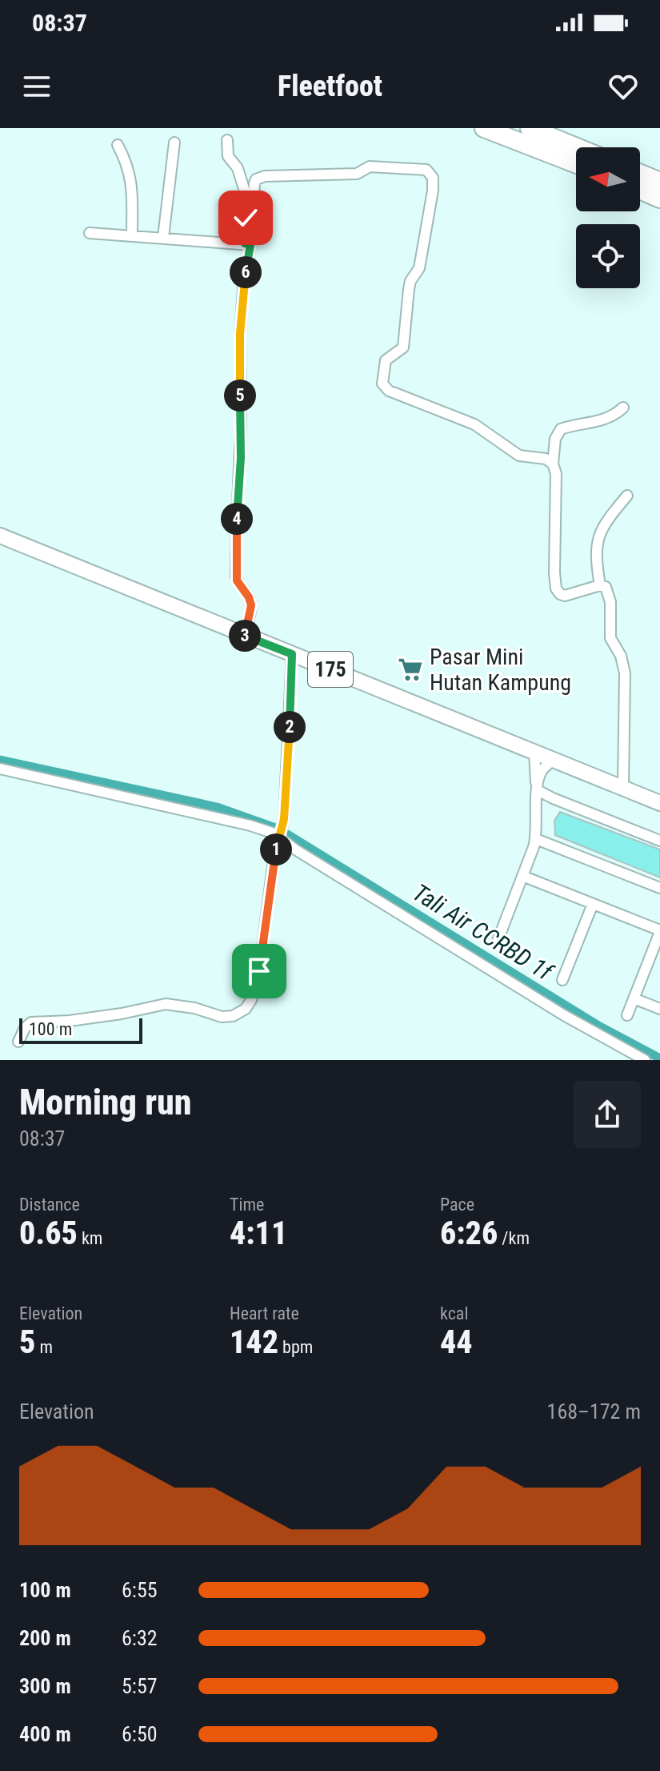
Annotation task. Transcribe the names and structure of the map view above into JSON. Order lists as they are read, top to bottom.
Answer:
{
  "streets": {
    "main road": ["175"]
  },
  "water": ["Tali Air CCRBD 1f"],
  "places": {
    "supermarket": ["Pasar Mini Hutan Kampung"]
  },
  "scale_bar": "100 m",
  "north": "left",
  "page": {
    "status": "08:37",
    "header": "Fleetfoot",
    "pins": [
      "6",
      "5",
      "4",
      "3",
      "2",
      "1"
    ],
    "scale": "100 m",
    "heading": ["Morning run", "08:37"],
    "stats": [
      ["Distance", "0.65 km"],
      ["Time", "4:11"],
      ["Pace", "6:26 /km"],
      ["Elevation", "5 m"],
      ["Heart rate", "142 bpm"],
      ["kcal", "44"]
    ],
    "chart": ["Elevation", "168–172 m"],
    "list": [
      {
        "name": "100 m",
        "note": "6:55"
      },
      {
        "name": "200 m",
        "note": "6:32"
      },
      {
        "name": "300 m",
        "note": "5:57"
      },
      {
        "name": "400 m",
        "note": "6:50"
      }
    ]
  }
}
